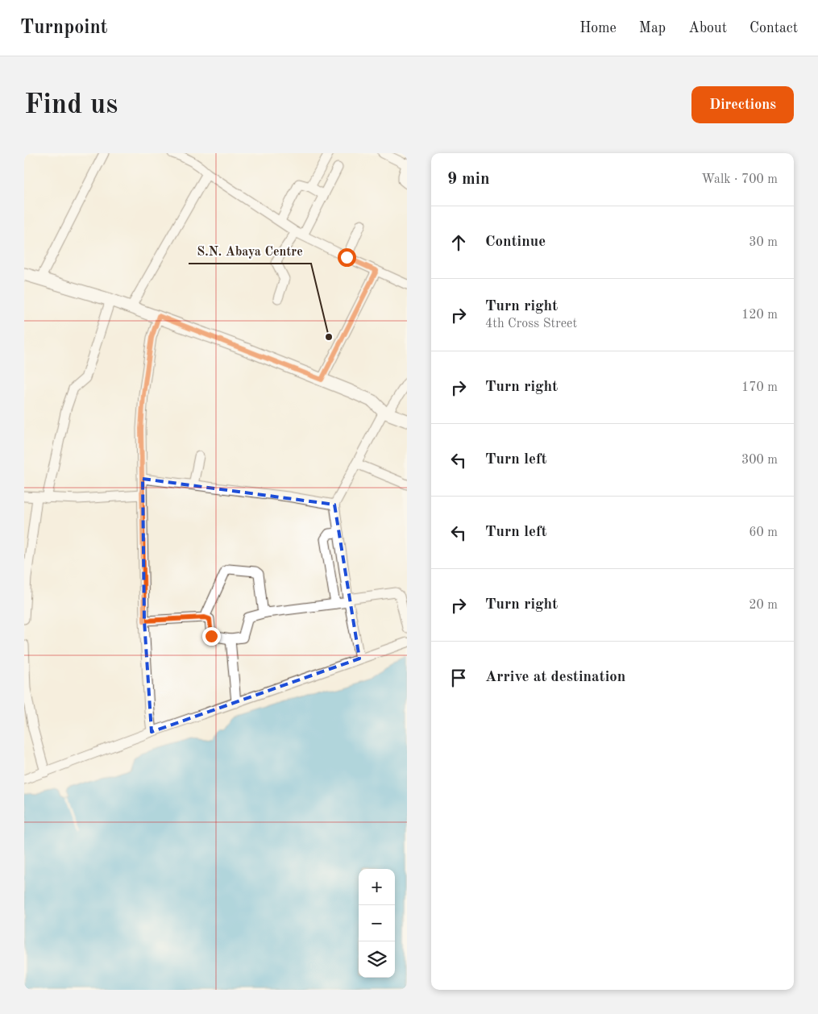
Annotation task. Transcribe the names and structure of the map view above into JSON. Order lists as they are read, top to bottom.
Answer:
{
  "places": ["S.N. Abaya Centre"],
  "page": {
    "header": "Turnpoint",
    "nav": [
      "Home",
      "Map",
      "About",
      "Contact"
    ],
    "buttons": "Directions",
    "title": "Find us",
    "heading": ["9 min", "Walk · 700 m"],
    "list": [
      ["Continue", "30 m"],
      ["Turn right", "4th Cross Street", "120 m"],
      ["Turn right", "170 m"],
      ["Turn left", "300 m"],
      ["Turn left", "60 m"],
      ["Turn right", "20 m"],
      "Arrive at destination"
    ],
    "map_buttons": ["+", "−"]
  }
}
